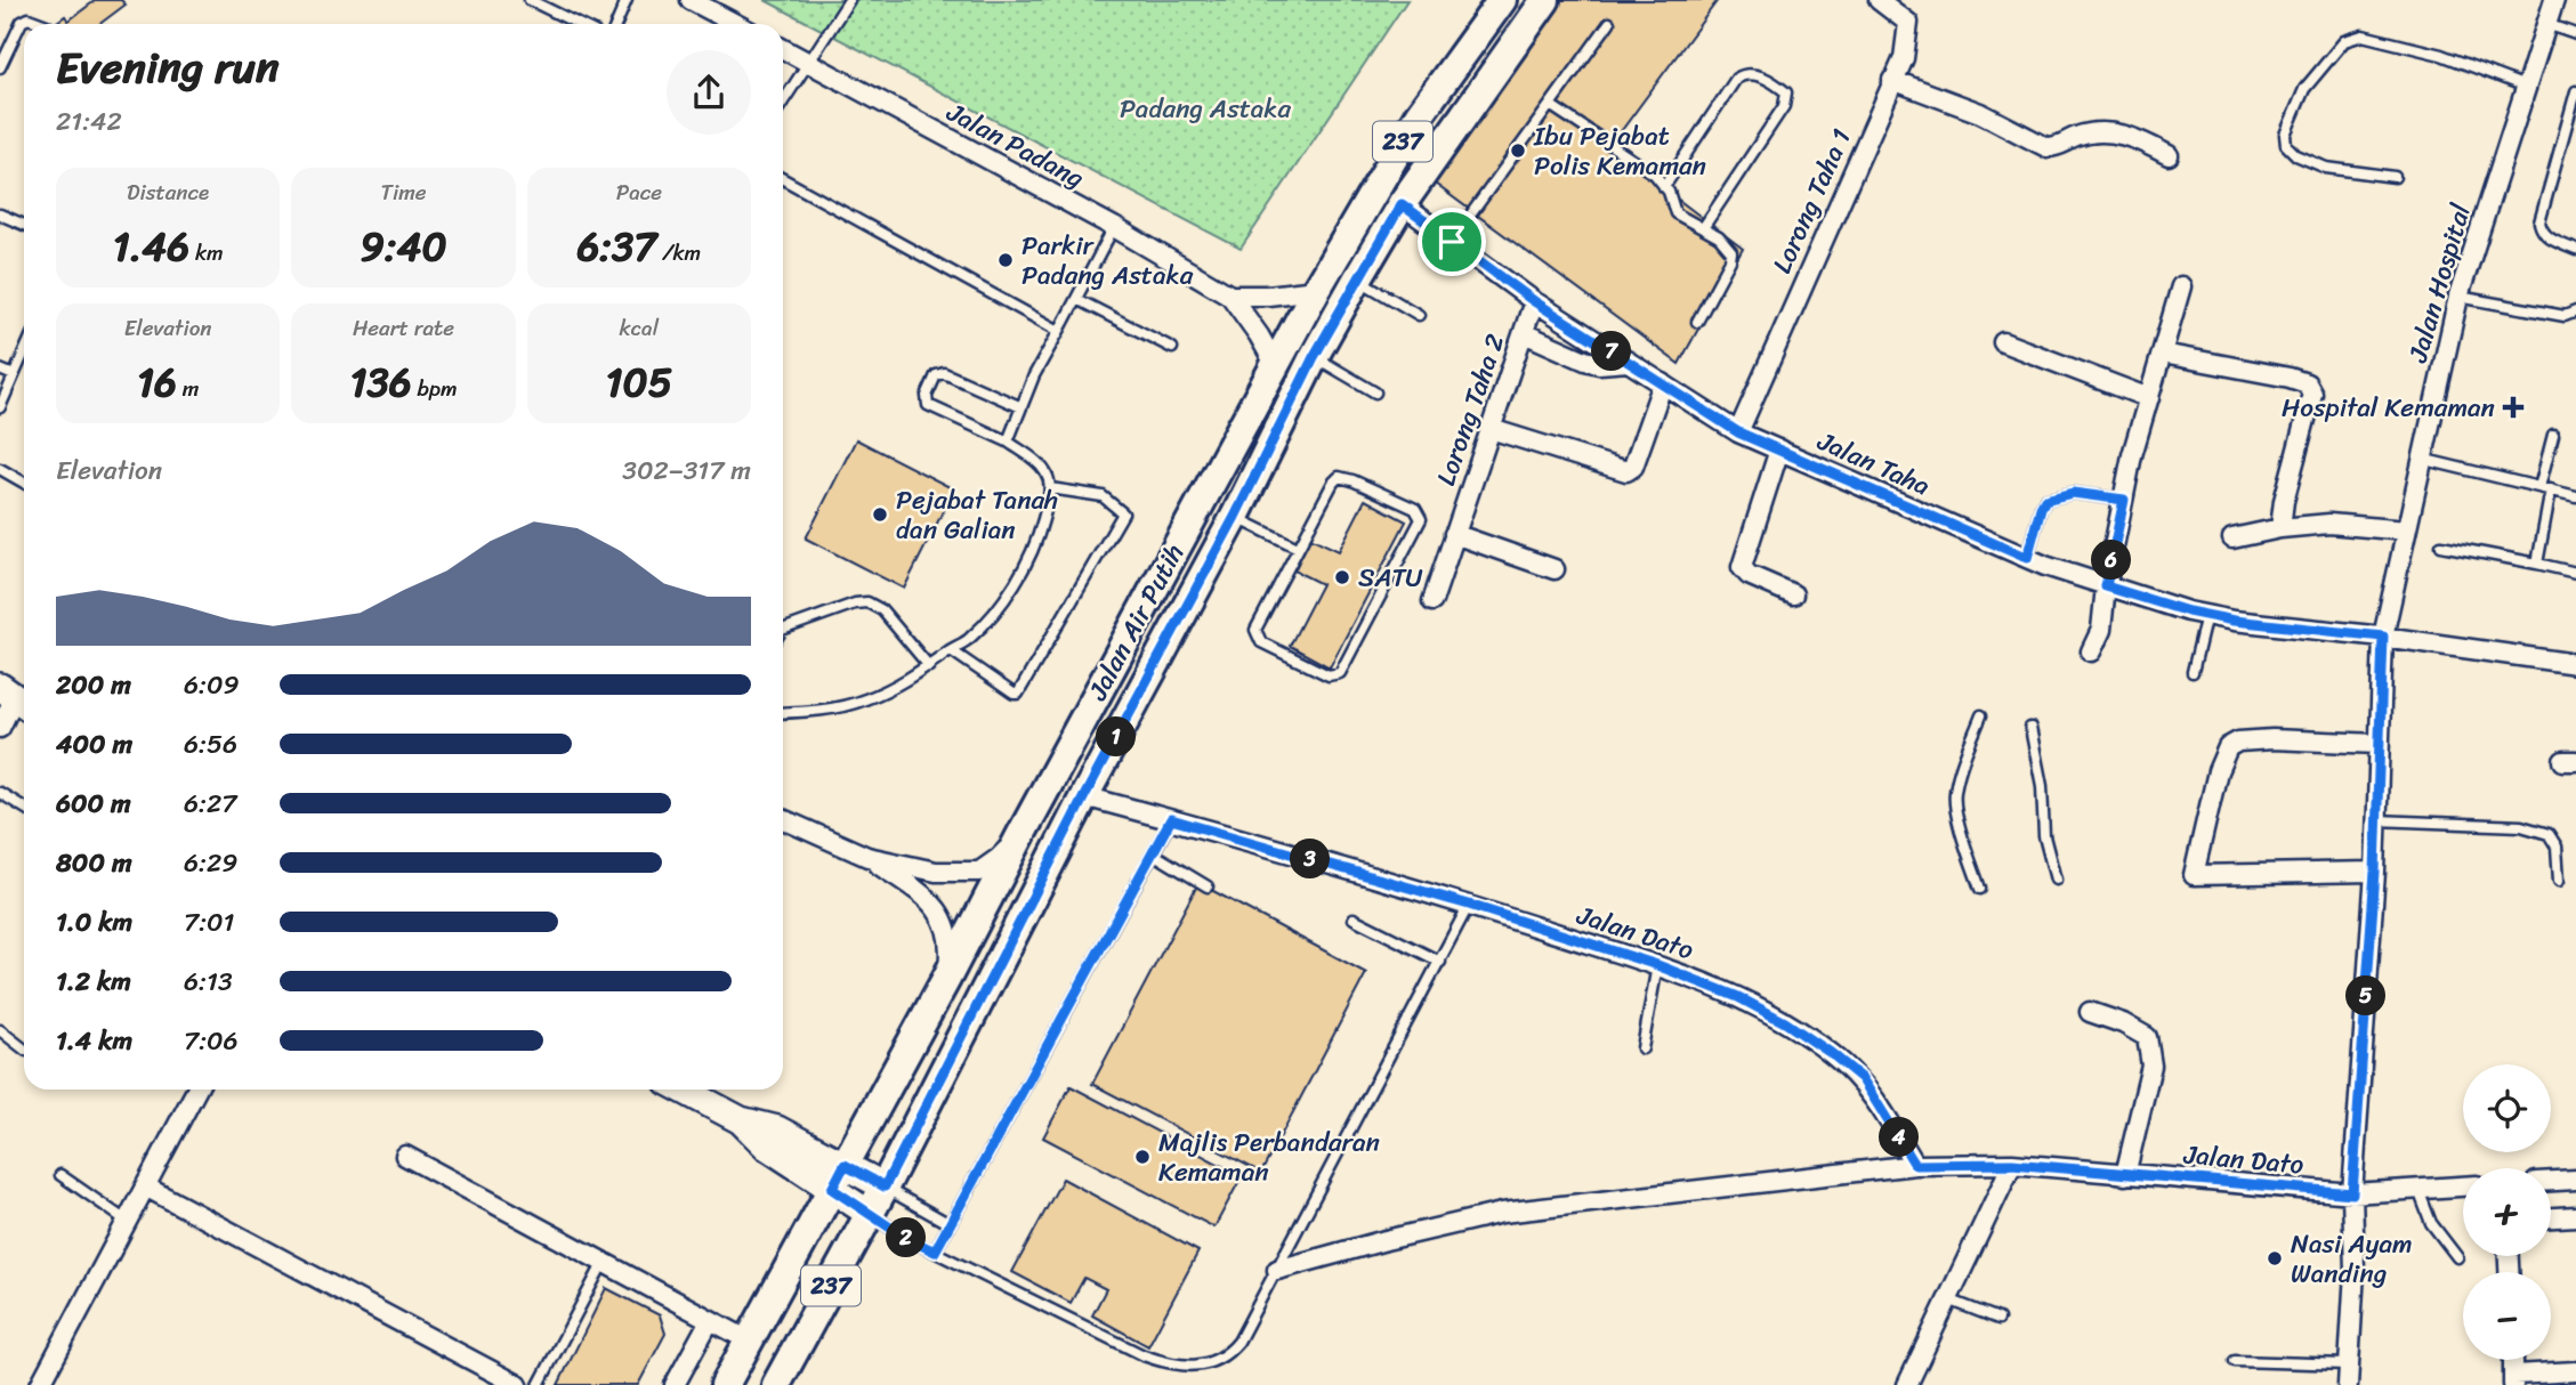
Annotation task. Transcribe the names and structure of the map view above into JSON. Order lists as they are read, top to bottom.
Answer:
{
  "streets": {
    "main road": ["237", "Jalan Air Putih"],
    "street": [
      "Jalan Padang",
      "Lorong Taha 1",
      "Jalan Hospital",
      "Lorong Taha 2",
      "Jalan Taha",
      "Jalan Dato"
    ]
  },
  "crossings": [
    ["Lorong Taha 1", "Jalan Taha"],
    ["Jalan Hospital", "Jalan Taha"],
    ["Lorong Taha 2", "Jalan Taha"],
    ["Jalan Taha", "Jalan Air Putih"],
    ["Jalan Air Putih", "Jalan Dato"]
  ],
  "parks": ["Padang Astaka"],
  "places": {
    "other": [
      "Ibu Pejabat Polis Kemaman",
      "Parkir Padang Astaka",
      "Pejabat Tanah dan Galian",
      "SATU",
      "Majlis Perbandaran Kemaman",
      "Nasi Ayam Wanding"
    ],
    "health": ["Hospital Kemaman"]
  },
  "page": {
    "heading": ["Evening run", "21:42"],
    "stats": [
      ["Distance", "1.46 km"],
      ["Time", "9:40"],
      ["Pace", "6:37 /km"],
      ["Elevation", "16 m"],
      ["Heart rate", "136 bpm"],
      ["kcal", "105"]
    ],
    "pins": [
      "7",
      "6",
      "1",
      "3",
      "5",
      "4",
      "2"
    ],
    "chart": ["Elevation", "302–317 m"],
    "list": [
      {
        "name": "200 m",
        "note": "6:09"
      },
      {
        "name": "400 m",
        "note": "6:56"
      },
      {
        "name": "600 m",
        "note": "6:27"
      },
      {
        "name": "800 m",
        "note": "6:29"
      },
      {
        "name": "1.0 km",
        "note": "7:01"
      },
      {
        "name": "1.2 km",
        "note": "6:13"
      },
      {
        "name": "1.4 km",
        "note": "7:06"
      }
    ],
    "map_buttons": ["+", "−"]
  }
}
